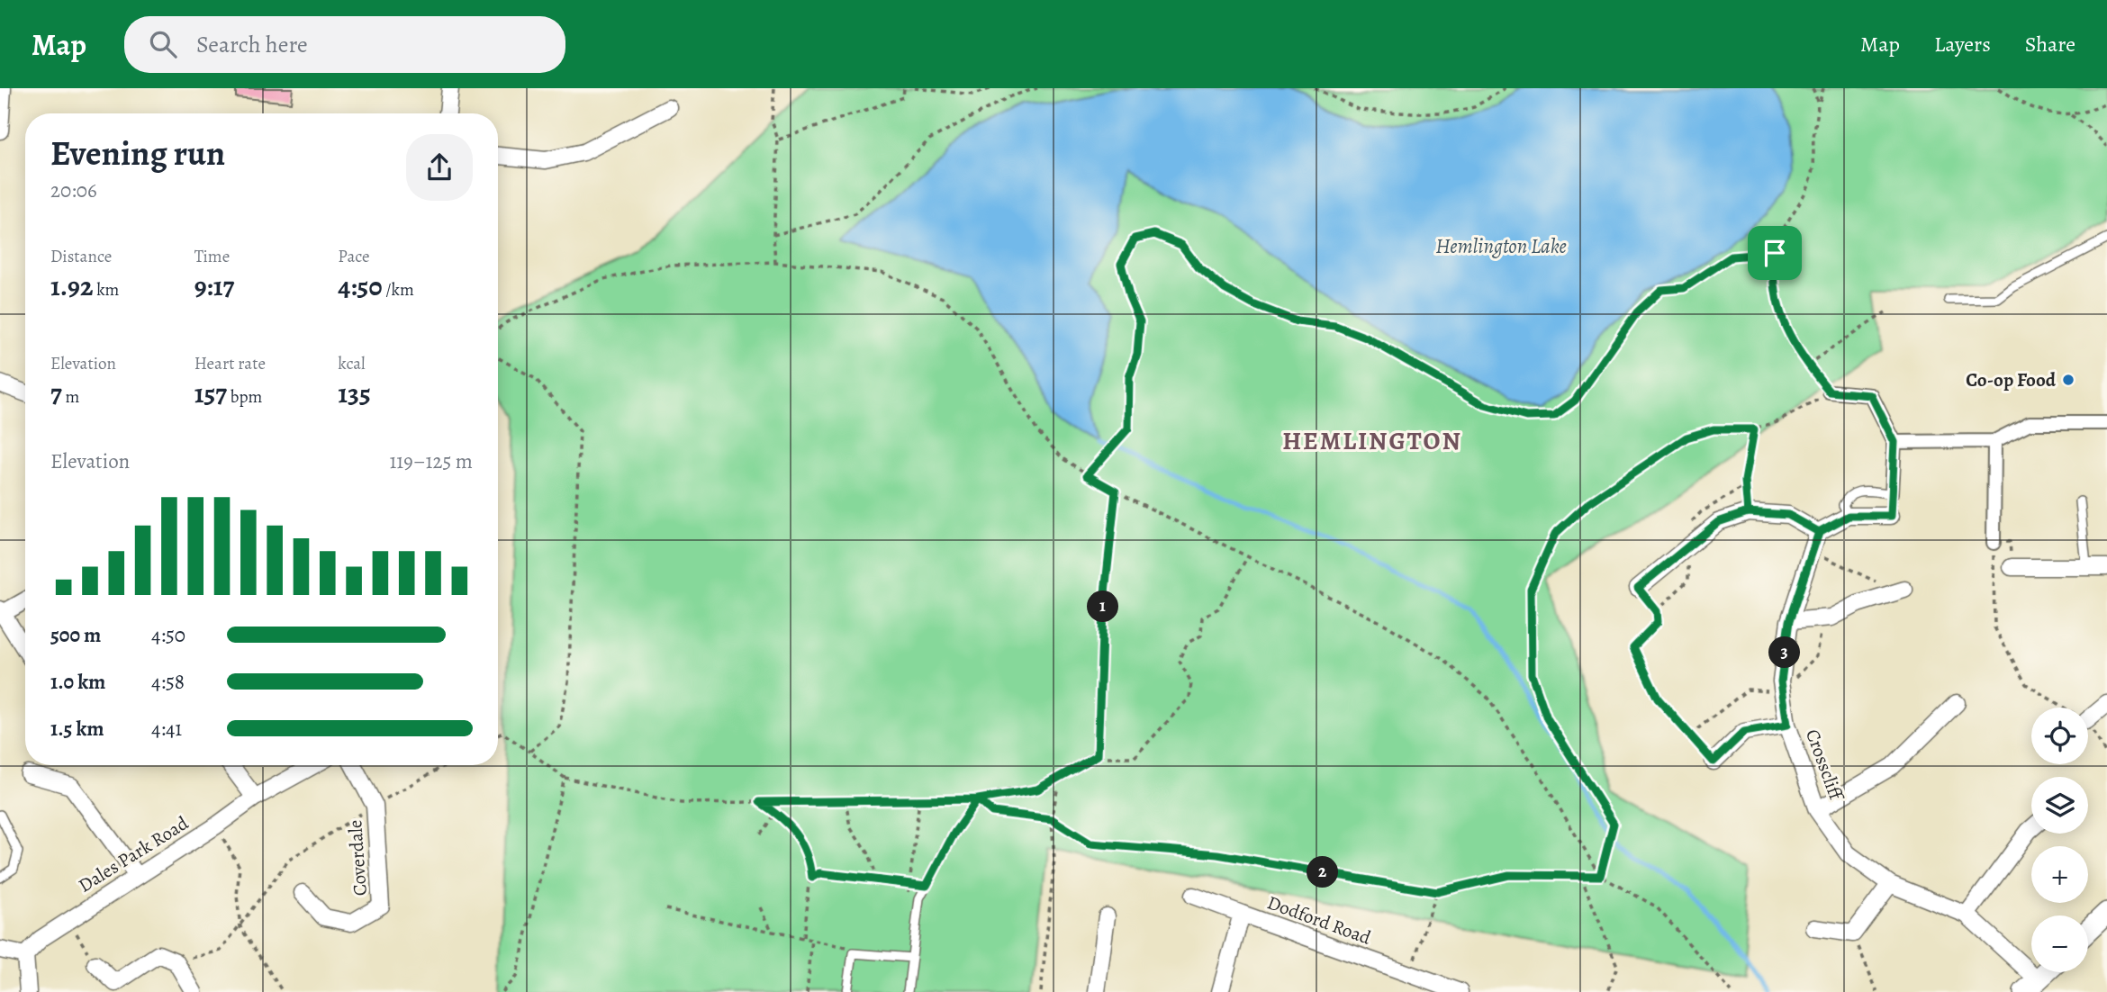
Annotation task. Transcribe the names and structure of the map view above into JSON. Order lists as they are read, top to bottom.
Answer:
{
  "streets": {
    "street": [
      "Crosscliff",
      "Dales Park Road",
      "Coverdale",
      "Dodford Road"
    ]
  },
  "districts": ["HEMLINGTON"],
  "water": ["Hemlington Lake"],
  "places": ["Co-op Food"],
  "page": {
    "header": "Map",
    "search": "Search here",
    "nav": ["Map", "Layers", "Share"],
    "heading": ["Evening run", "20:06"],
    "stats": [
      ["Distance", "1.92 km"],
      ["Time", "9:17"],
      ["Pace", "4:50 /km"],
      ["Elevation", "7 m"],
      ["Heart rate", "157 bpm"],
      ["kcal", "135"]
    ],
    "chart": ["Elevation", "119–125 m"],
    "pins": ["1", "3", "2"],
    "list": [
      {
        "name": "500 m",
        "note": "4:50"
      },
      {
        "name": "1.0 km",
        "note": "4:58"
      },
      {
        "name": "1.5 km",
        "note": "4:41"
      }
    ],
    "map_buttons": ["+", "−"]
  }
}
